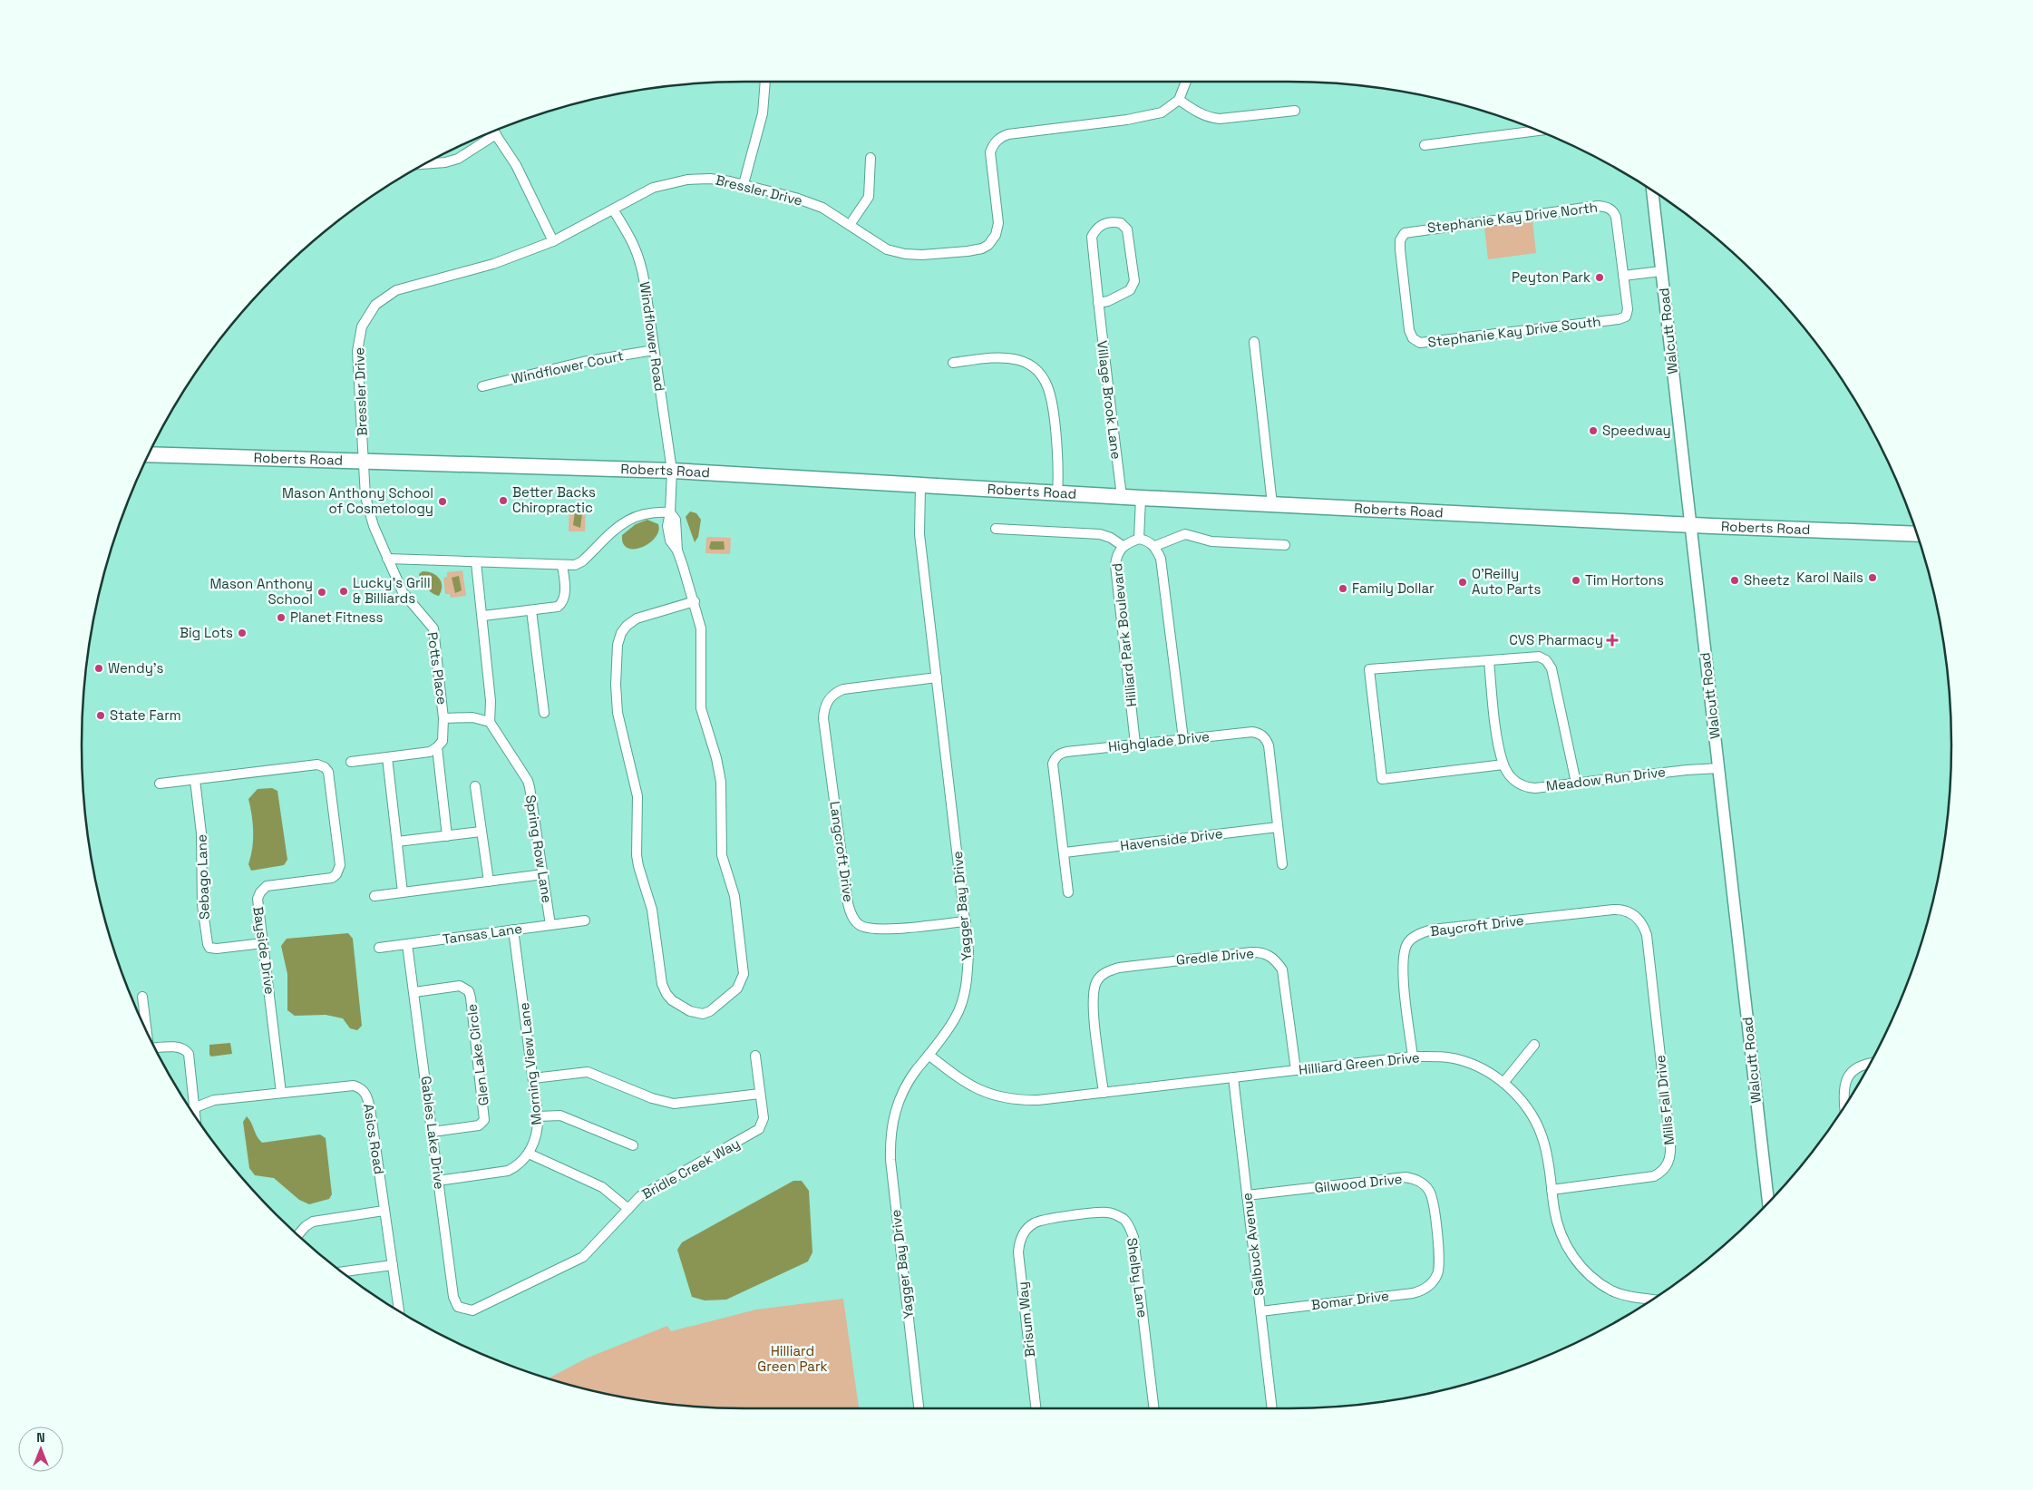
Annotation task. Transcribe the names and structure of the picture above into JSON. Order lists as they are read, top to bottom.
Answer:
{
  "streets": {
    "main road": ["Roberts Road"],
    "street": [
      "Bressler Drive",
      "Stephanie Kay Drive North",
      "Walcutt Road",
      "Stephanie Kay Drive South",
      "Windflower Road",
      "Windflower Court",
      "Village Brook Lane",
      "Hilliard Park Boulevard",
      "Potts Place",
      "Highglade Drive",
      "Meadow Run Drive",
      "Havenside Drive",
      "Spring Row Lane",
      "Langcroft Drive",
      "Sebago Lane",
      "Yagger Bay Drive",
      "Baycroft Drive",
      "Tansas Lane",
      "Bayside Drive",
      "Gredle Drive",
      "Glen Lake Circle",
      "Morning View Lane",
      "Hilliard Green Drive",
      "Mills Fall Drive",
      "Gables Lake Drive",
      "Asics Road",
      "Bridle Creek Way",
      "Gilwood Drive",
      "Salbuck Avenue",
      "Shelby Lane",
      "Bomar Drive",
      "Brisum Way"
    ]
  },
  "crossings": [
    ["Bressler Drive", "Windflower Road"],
    ["Bressler Drive", "Roberts Road"],
    ["Bressler Drive", "Potts Place"],
    ["Stephanie Kay Drive North", "Stephanie Kay Drive South"],
    ["Walcutt Road", "Roberts Road"],
    ["Walcutt Road", "Meadow Run Drive"],
    ["Windflower Road", "Windflower Court"],
    ["Windflower Road", "Roberts Road"],
    ["Village Brook Lane", "Roberts Road"],
    ["Roberts Road", "Potts Place"],
    ["Roberts Road", "Yagger Bay Drive"],
    ["Hilliard Park Boulevard", "Highglade Drive"],
    ["Highglade Drive", "Havenside Drive"],
    ["Spring Row Lane", "Tansas Lane"],
    ["Langcroft Drive", "Yagger Bay Drive"],
    ["Sebago Lane", "Bayside Drive"],
    ["Yagger Bay Drive", "Hilliard Green Drive"],
    ["Baycroft Drive", "Hilliard Green Drive"],
    ["Baycroft Drive", "Mills Fall Drive"],
    ["Tansas Lane", "Morning View Lane"],
    ["Tansas Lane", "Gables Lake Drive"],
    ["Bayside Drive", "Asics Road"],
    ["Gredle Drive", "Hilliard Green Drive"],
    ["Glen Lake Circle", "Gables Lake Drive"],
    ["Morning View Lane", "Gables Lake Drive"],
    ["Hilliard Green Drive", "Mills Fall Drive"],
    ["Hilliard Green Drive", "Salbuck Avenue"],
    ["Gables Lake Drive", "Bridle Creek Way"],
    ["Gilwood Drive", "Salbuck Avenue"],
    ["Gilwood Drive", "Bomar Drive"],
    ["Salbuck Avenue", "Bomar Drive"],
    ["Shelby Lane", "Brisum Way"]
  ],
  "parks": ["Hilliard Green Park"],
  "places": {
    "other": [
      "Peyton Park",
      "Speedway",
      "Better Backs Chiropractic",
      "Mason Anthony School of Cosmetology",
      "Karol Nails",
      "Tim Hortons",
      "Sheetz",
      "O'Reilly Auto Parts",
      "Family Dollar",
      "Lucky's Grill & Billiards",
      "Mason Anthony School",
      "Planet Fitness",
      "Big Lots",
      "Wendy's",
      "State Farm"
    ],
    "health": ["CVS Pharmacy"]
  },
  "north": "top"
}
